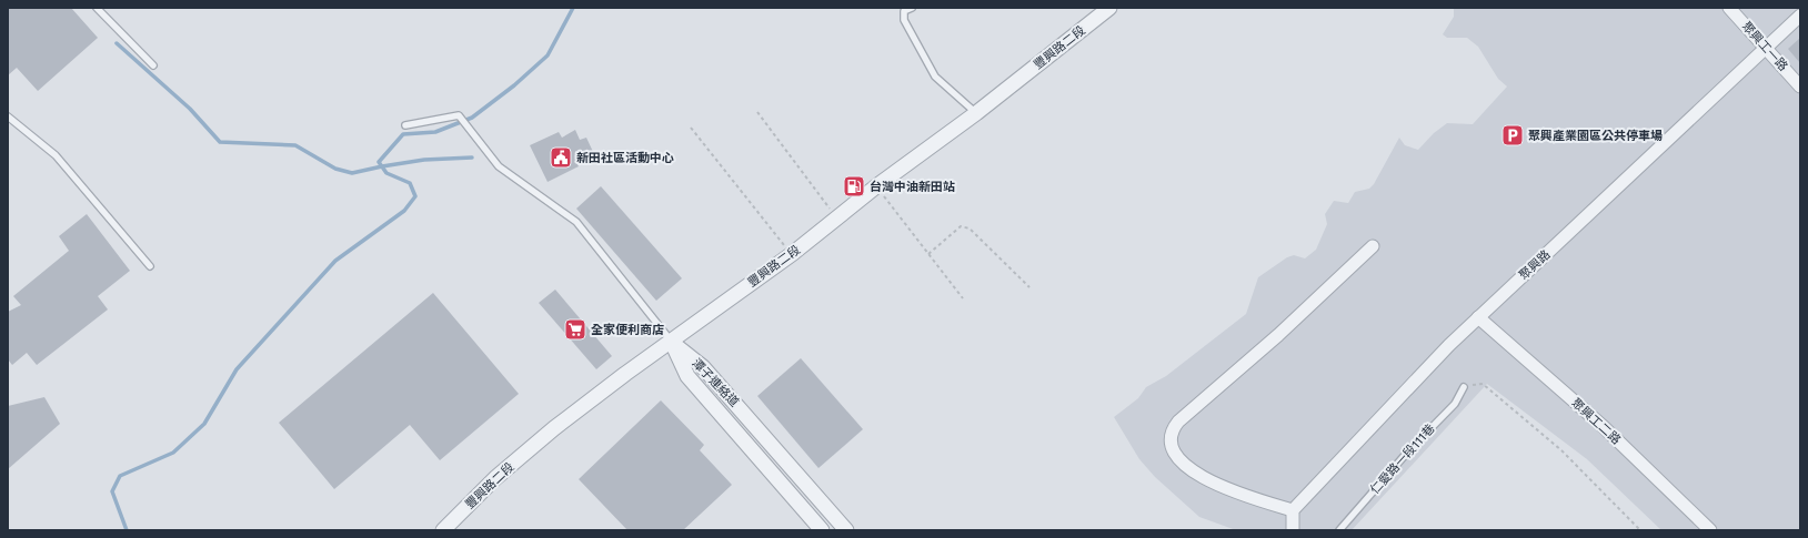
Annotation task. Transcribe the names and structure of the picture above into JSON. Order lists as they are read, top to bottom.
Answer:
{
  "streets": {
    "street": [
      "聚興工一路",
      "豐興路二段",
      "聚興路",
      "潭子連絡道",
      "聚興工二路"
    ],
    "lane": ["仁愛路一段111巷"]
  },
  "crossings": [
    ["聚興工一路", "聚興路"],
    ["豐興路二段", "潭子連絡道"],
    ["聚興路", "聚興工二路"]
  ],
  "places": {
    "parking": ["聚興產業園區公共停車場"],
    "public building": ["新田社區活動中心"],
    "fuel station": ["台灣中油新田站"],
    "supermarket": ["全家便利商店"]
  }
}
